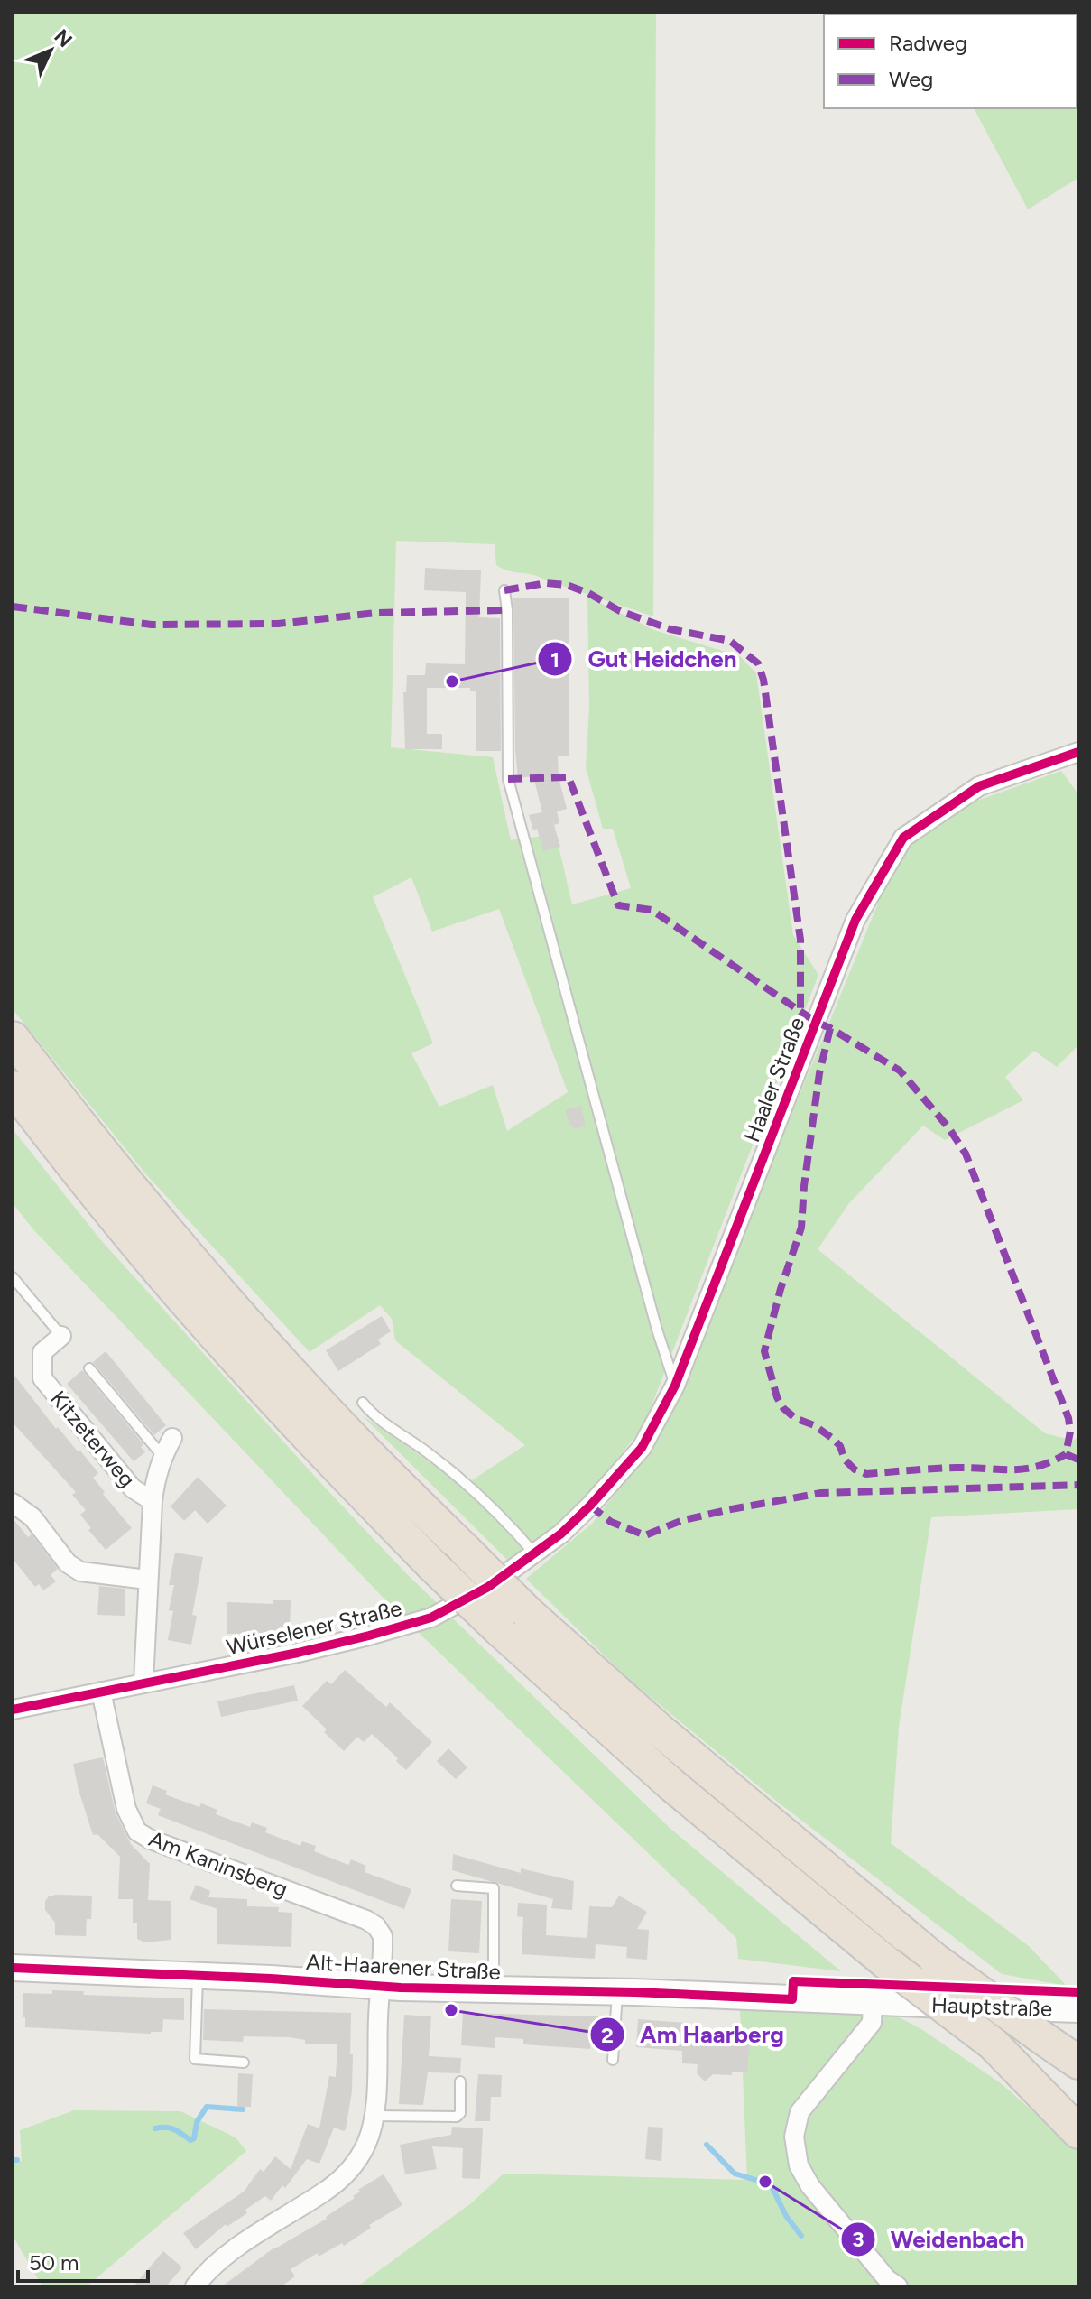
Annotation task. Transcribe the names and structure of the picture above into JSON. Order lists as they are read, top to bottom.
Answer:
{
  "streets": {
    "main road": ["Alt-Haarener Straße", "Hauptstraße"],
    "street": [
      "Haaler Straße",
      "Kitzeterweg",
      "Würselener Straße",
      "Am Kaninsberg"
    ]
  },
  "crossings": [
    ["Haaler Straße", "Würselener Straße"],
    ["Kitzeterweg", "Würselener Straße"],
    ["Würselener Straße", "Am Kaninsberg"],
    ["Am Kaninsberg", "Alt-Haarener Straße"],
    ["Alt-Haarener Straße", "Hauptstraße"]
  ],
  "places": ["Gut Heidchen", "Am Haarberg", "Weidenbach"],
  "legend": ["Radweg", "Weg"],
  "scale_bar": "50 m",
  "north": "top right"
}
